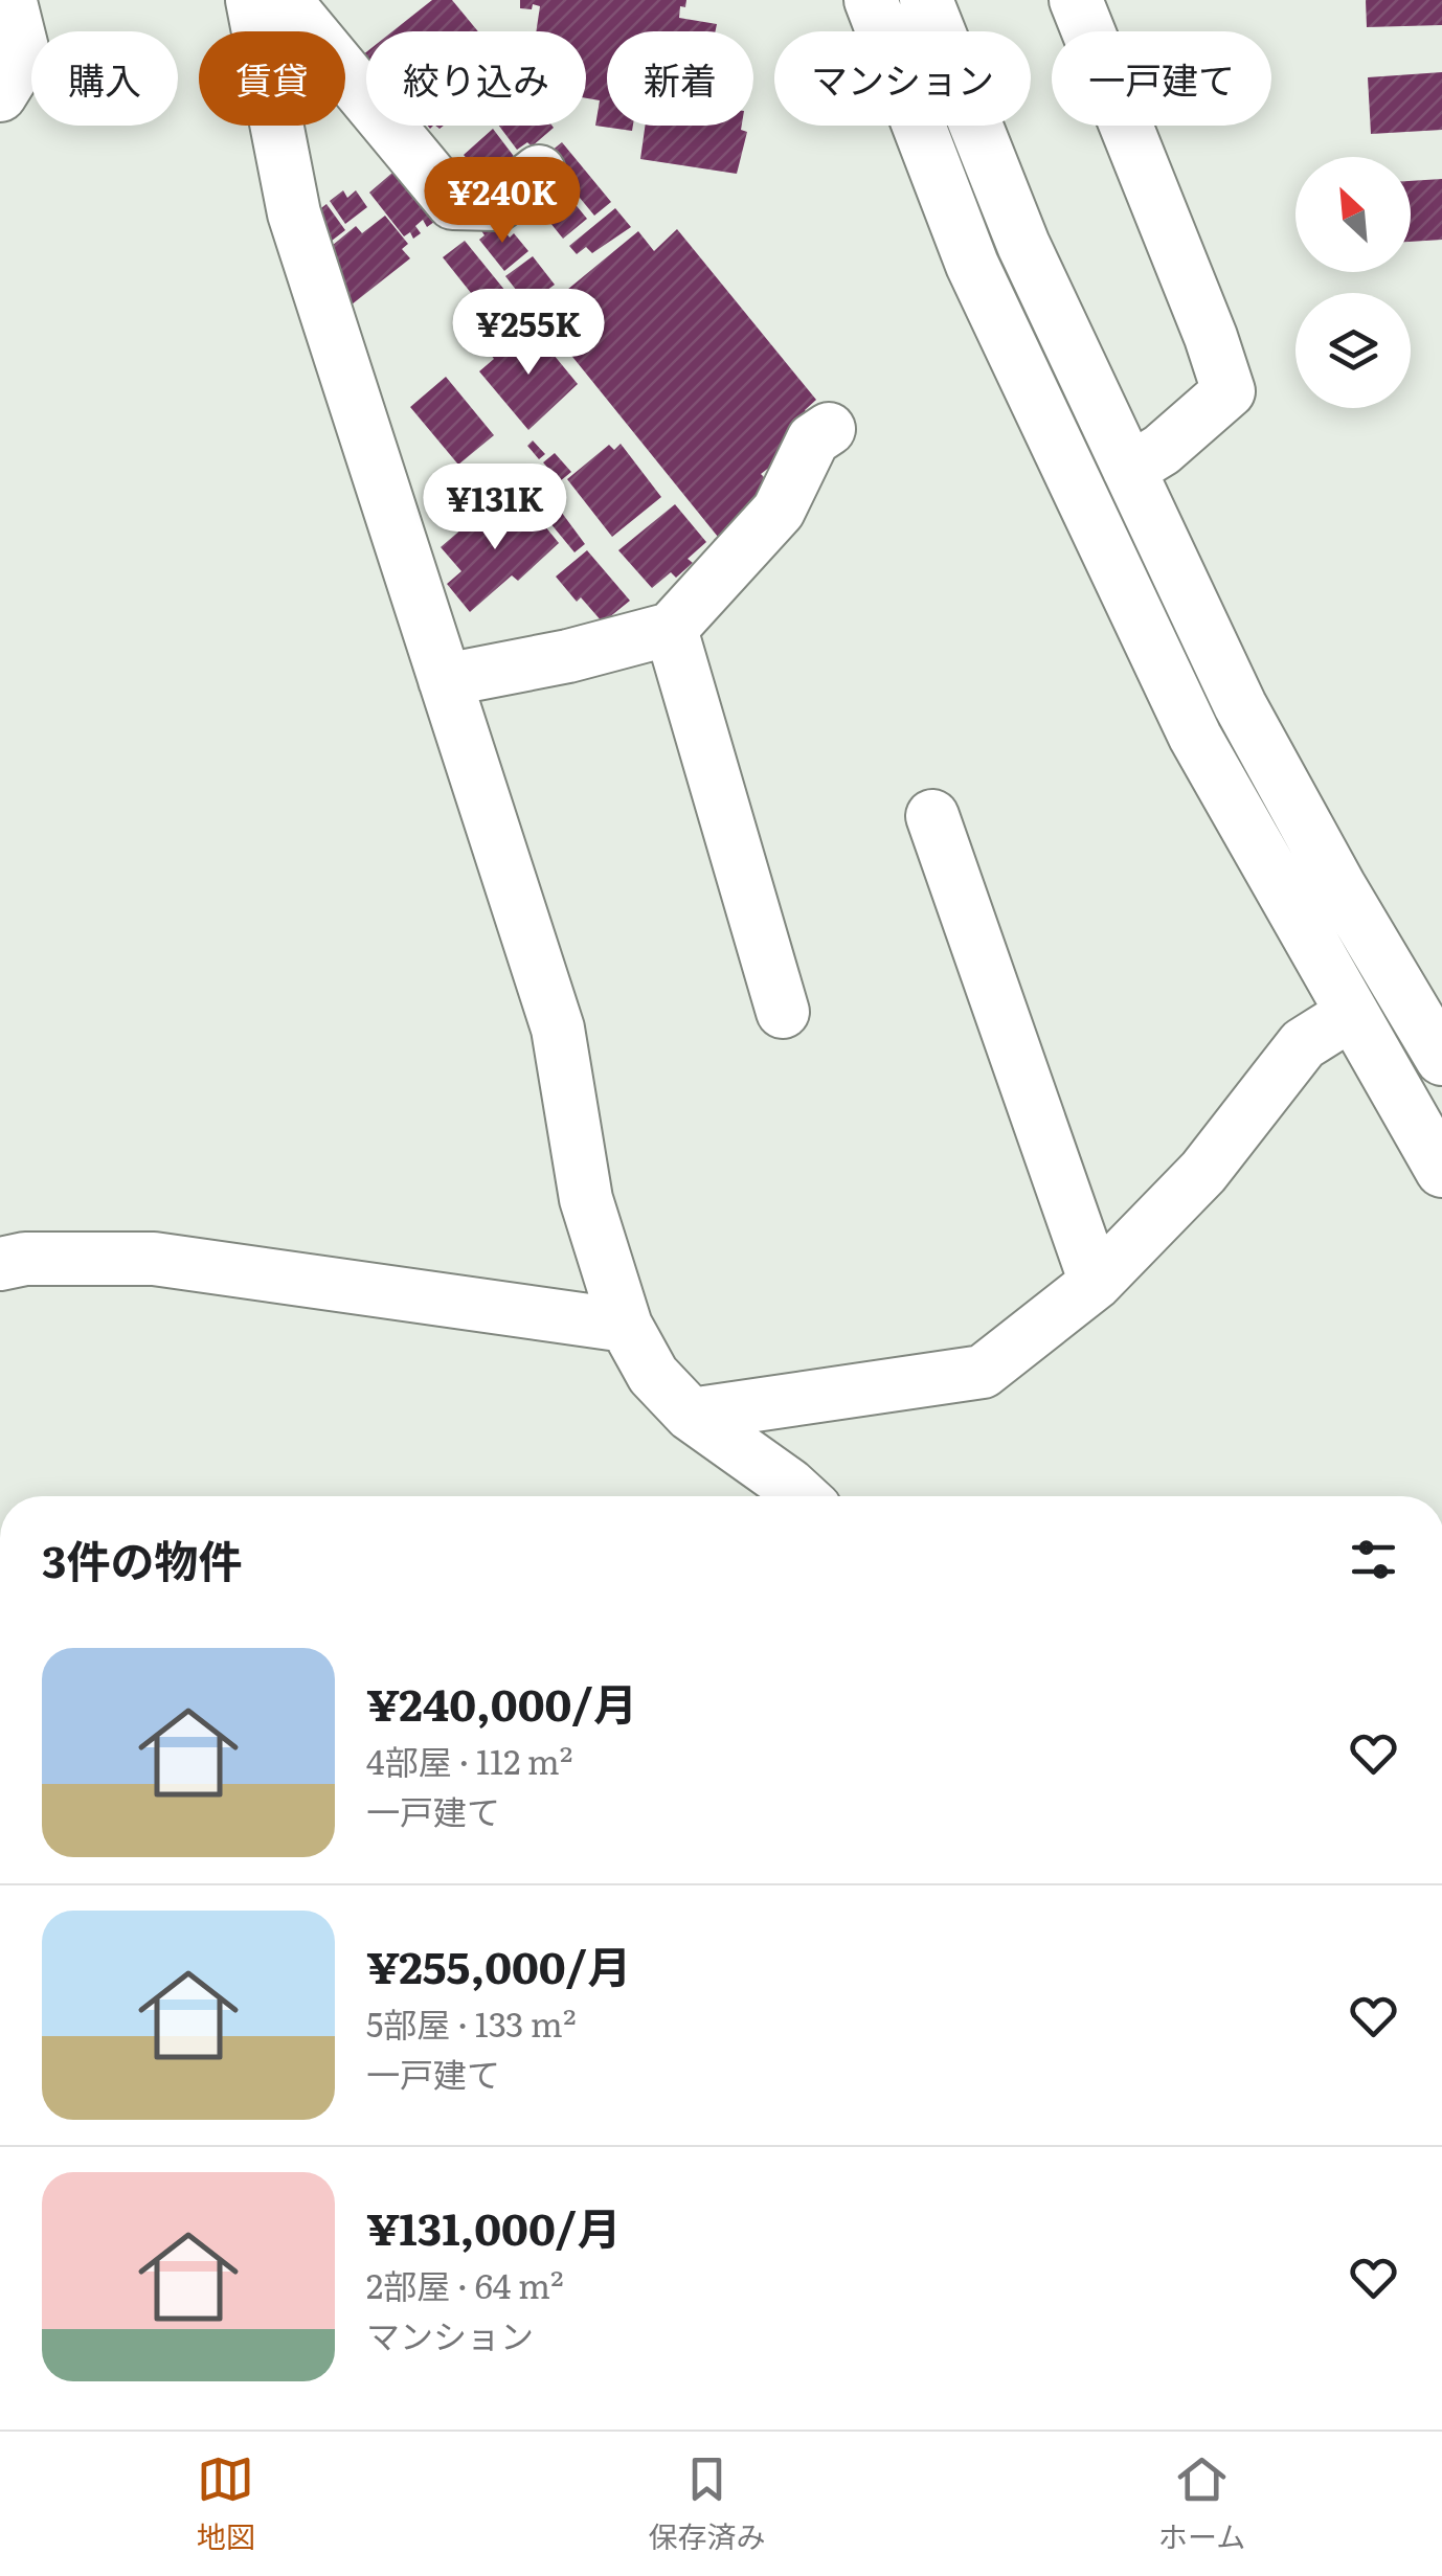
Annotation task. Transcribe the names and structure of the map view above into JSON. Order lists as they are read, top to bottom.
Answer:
{
  "north": "top left",
  "page": {
    "chip": [
      "購入",
      "賃貸",
      "絞り込み",
      "新着",
      "マンション",
      "一戸建て"
    ],
    "price": ["¥240K", "¥255K", "¥131K"],
    "heading": "3件の物件",
    "list": [
      {
        "name": "¥240,000/月",
        "note": "4部屋 · 112 m² · 一戸建て"
      },
      {
        "name": "¥255,000/月",
        "note": "5部屋 · 133 m² · 一戸建て"
      },
      {
        "name": "¥131,000/月",
        "note": "2部屋 · 64 m² · マンション"
      }
    ],
    "tabs": ["地図", "保存済み", "ホーム"]
  }
}
